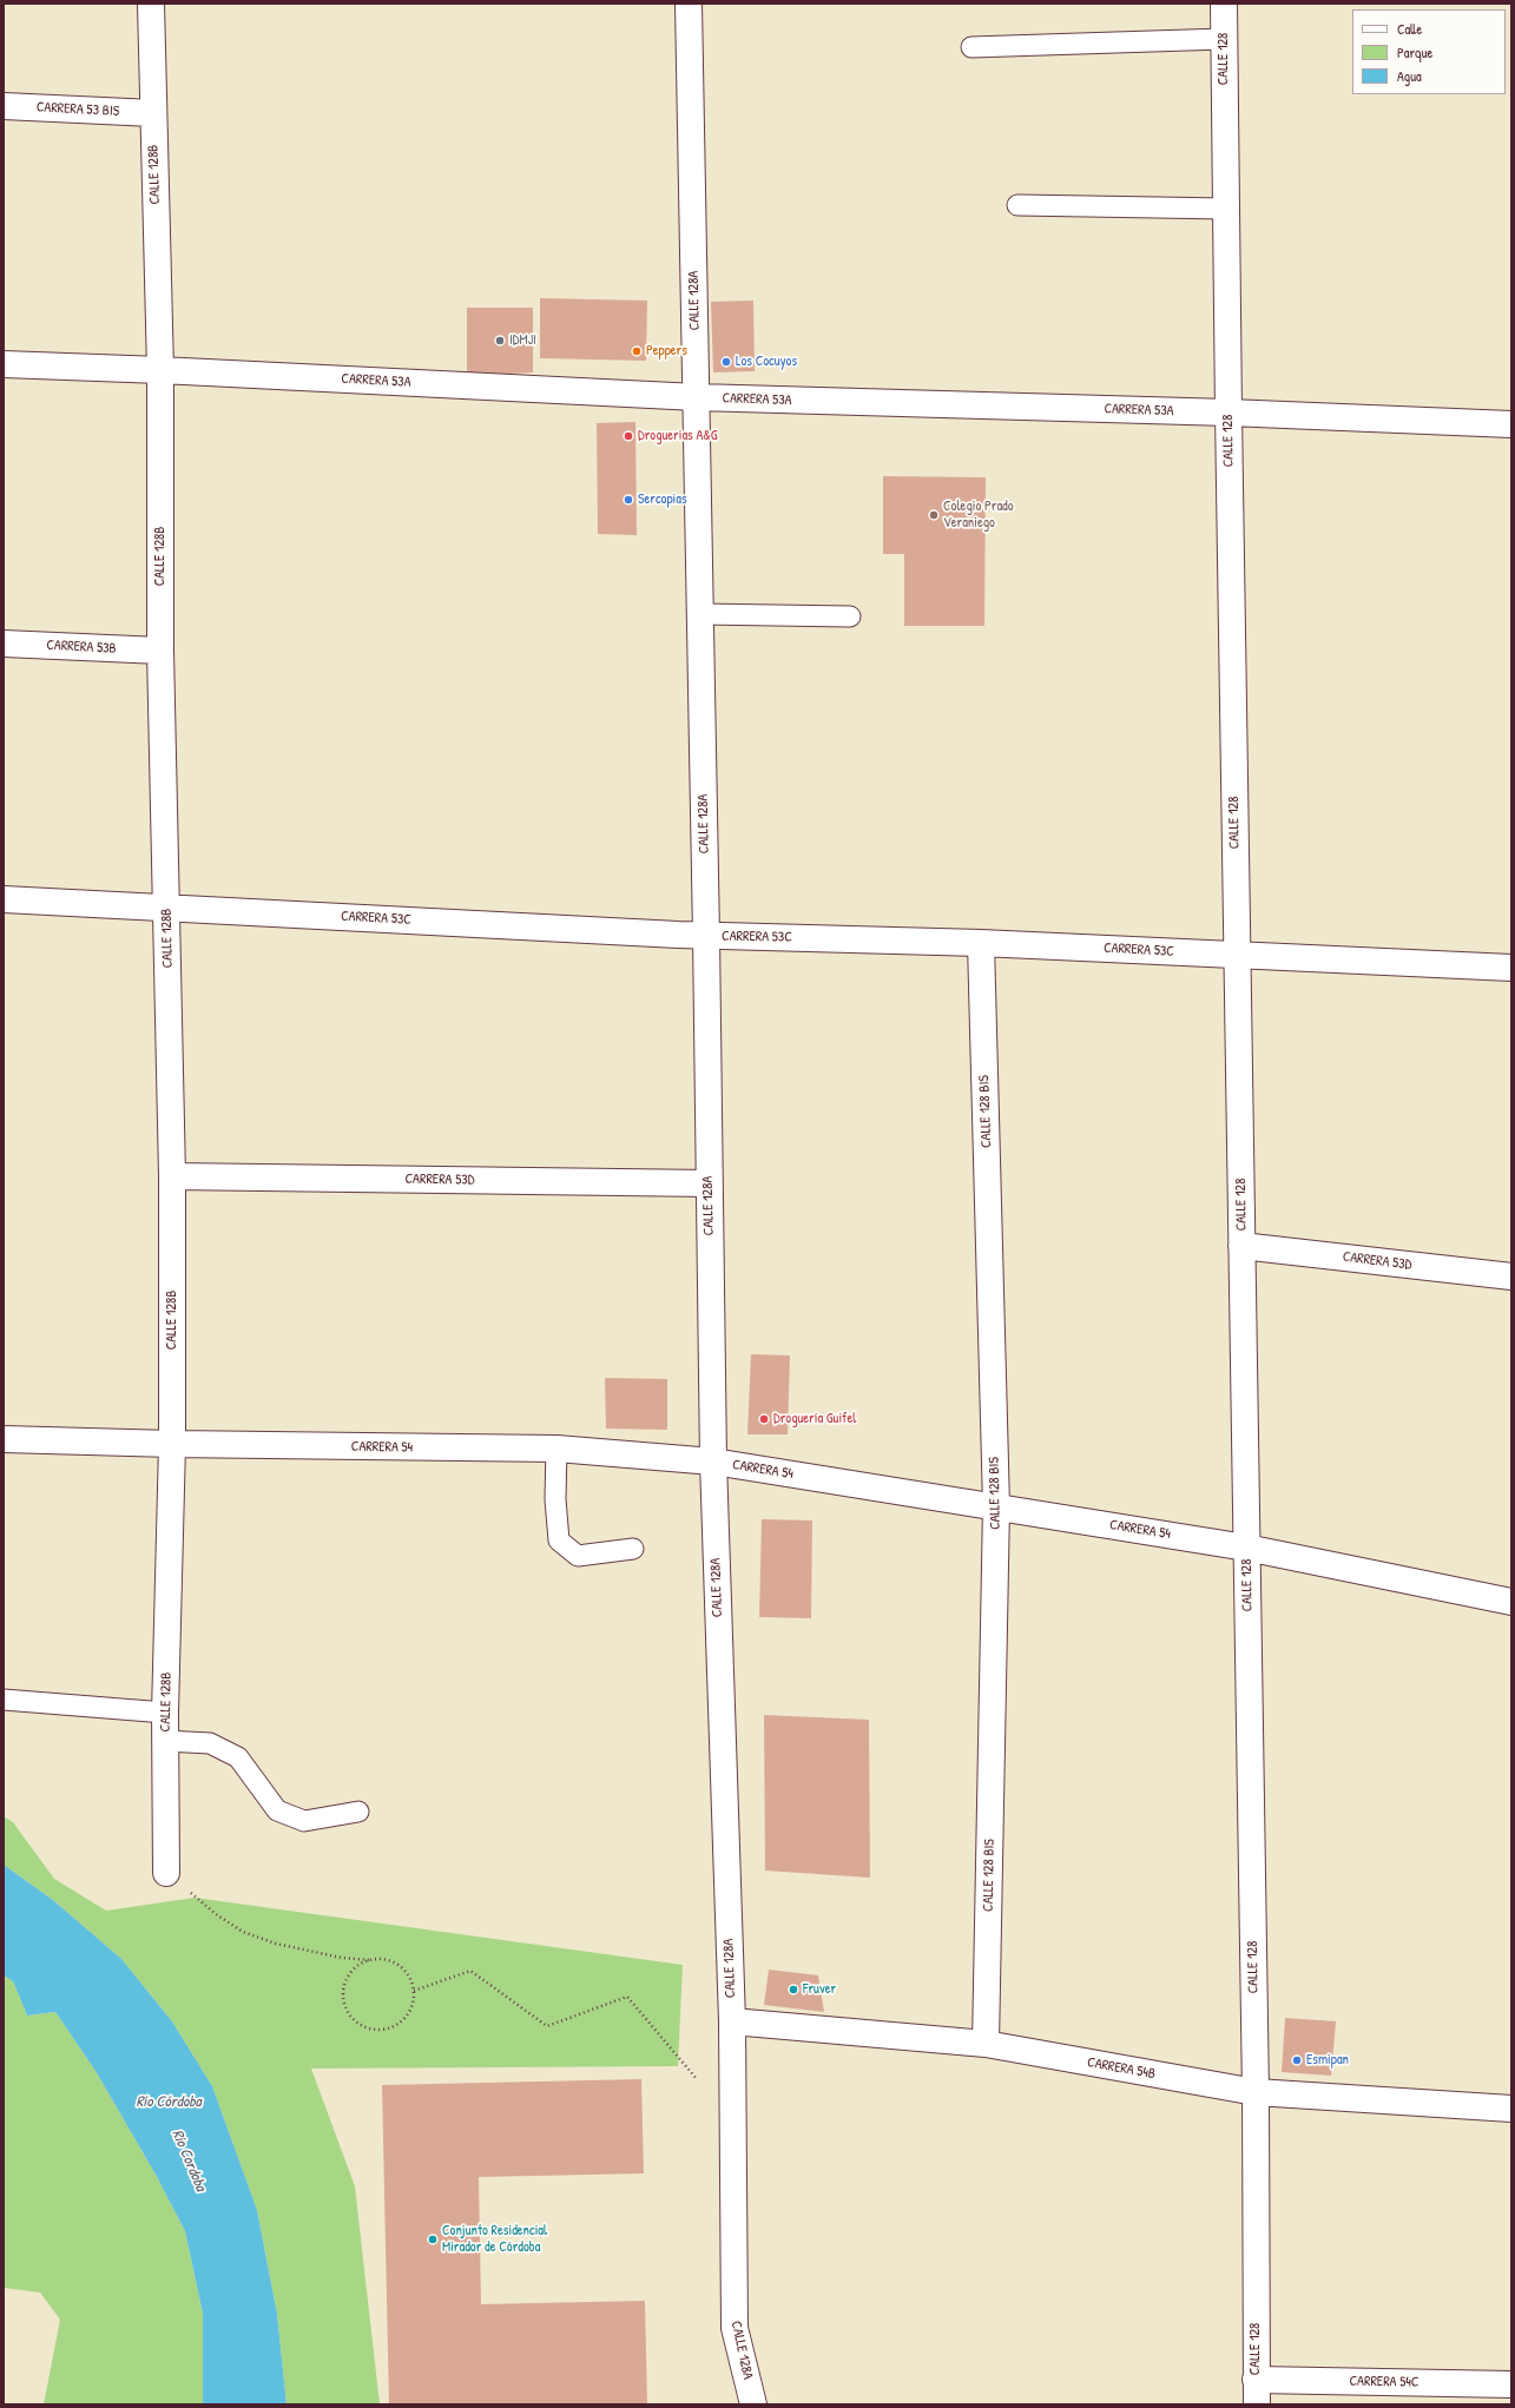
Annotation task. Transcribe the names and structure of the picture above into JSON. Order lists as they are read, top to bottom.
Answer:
{
  "streets": {
    "street": [
      "CALLE 128",
      "CARRERA 53 BIS",
      "CALLE 128B",
      "CALLE 128A",
      "CARRERA 53A",
      "CARRERA 53B",
      "CARRERA 53C",
      "CALLE 128 BIS",
      "CARRERA 53D",
      "CARRERA 54",
      "CARRERA 54B",
      "CARRERA 54C"
    ]
  },
  "crossings": [
    ["CALLE 128", "CARRERA 53A"],
    ["CALLE 128", "CARRERA 53C"],
    ["CALLE 128", "CARRERA 53D"],
    ["CALLE 128", "CARRERA 54"],
    ["CALLE 128", "CARRERA 54B"],
    ["CALLE 128", "CARRERA 54C"],
    ["CARRERA 53 BIS", "CALLE 128B"],
    ["CALLE 128B", "CARRERA 53A"],
    ["CALLE 128B", "CARRERA 53B"],
    ["CALLE 128B", "CARRERA 53C"],
    ["CALLE 128B", "CARRERA 53D"],
    ["CALLE 128B", "CARRERA 54"],
    ["CALLE 128A", "CARRERA 53A"],
    ["CALLE 128A", "CARRERA 53C"],
    ["CALLE 128A", "CARRERA 53D"],
    ["CALLE 128A", "CARRERA 54"],
    ["CALLE 128A", "CARRERA 54B"],
    ["CARRERA 53C", "CALLE 128 BIS"],
    ["CALLE 128 BIS", "CARRERA 54"],
    ["CALLE 128 BIS", "CARRERA 54B"]
  ],
  "water": ["Río Córdoba", "Río Cordoba"],
  "places": [
    "IDMJI",
    "Peppers",
    "Los Cocuyos",
    "Droguerias A&G",
    "Sercopias",
    "Colegio Prado Veraniego",
    "Droguería Guifel",
    "Fruver",
    "Esmipan",
    "Conjunto Residencial Mirador de Córdoba"
  ],
  "legend": ["Calle", "Parque", "Agua"]
}
